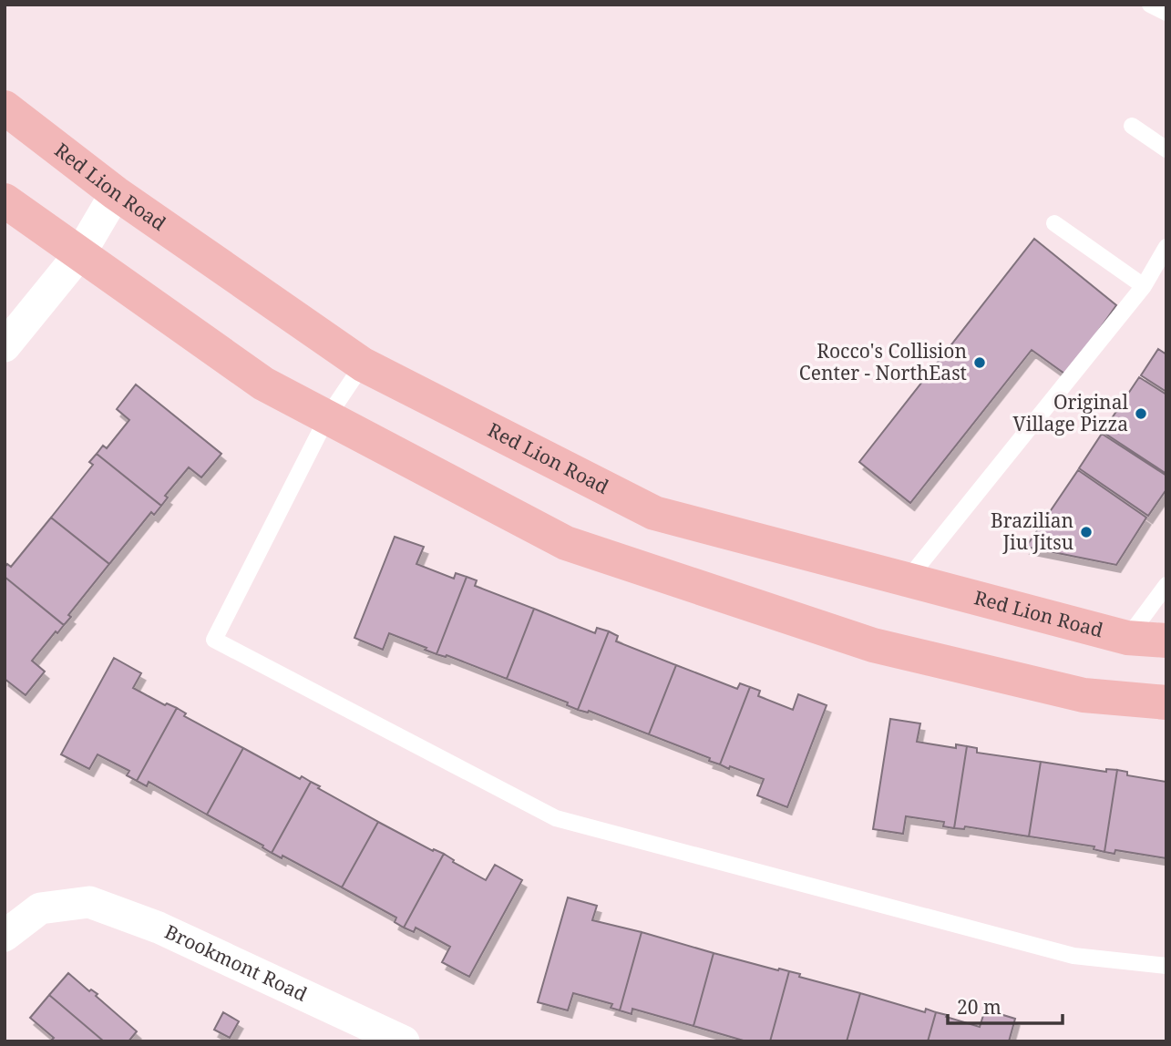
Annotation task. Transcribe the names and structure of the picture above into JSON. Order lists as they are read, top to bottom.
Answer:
{
  "streets": {
    "main road": ["Red Lion Road"],
    "street": ["Brookmont Road"]
  },
  "places": ["Rocco's Collision Center - NorthEast", "Original Village Pizza", "Brazilian Jiu Jitsu"],
  "scale_bar": "20 m"
}
